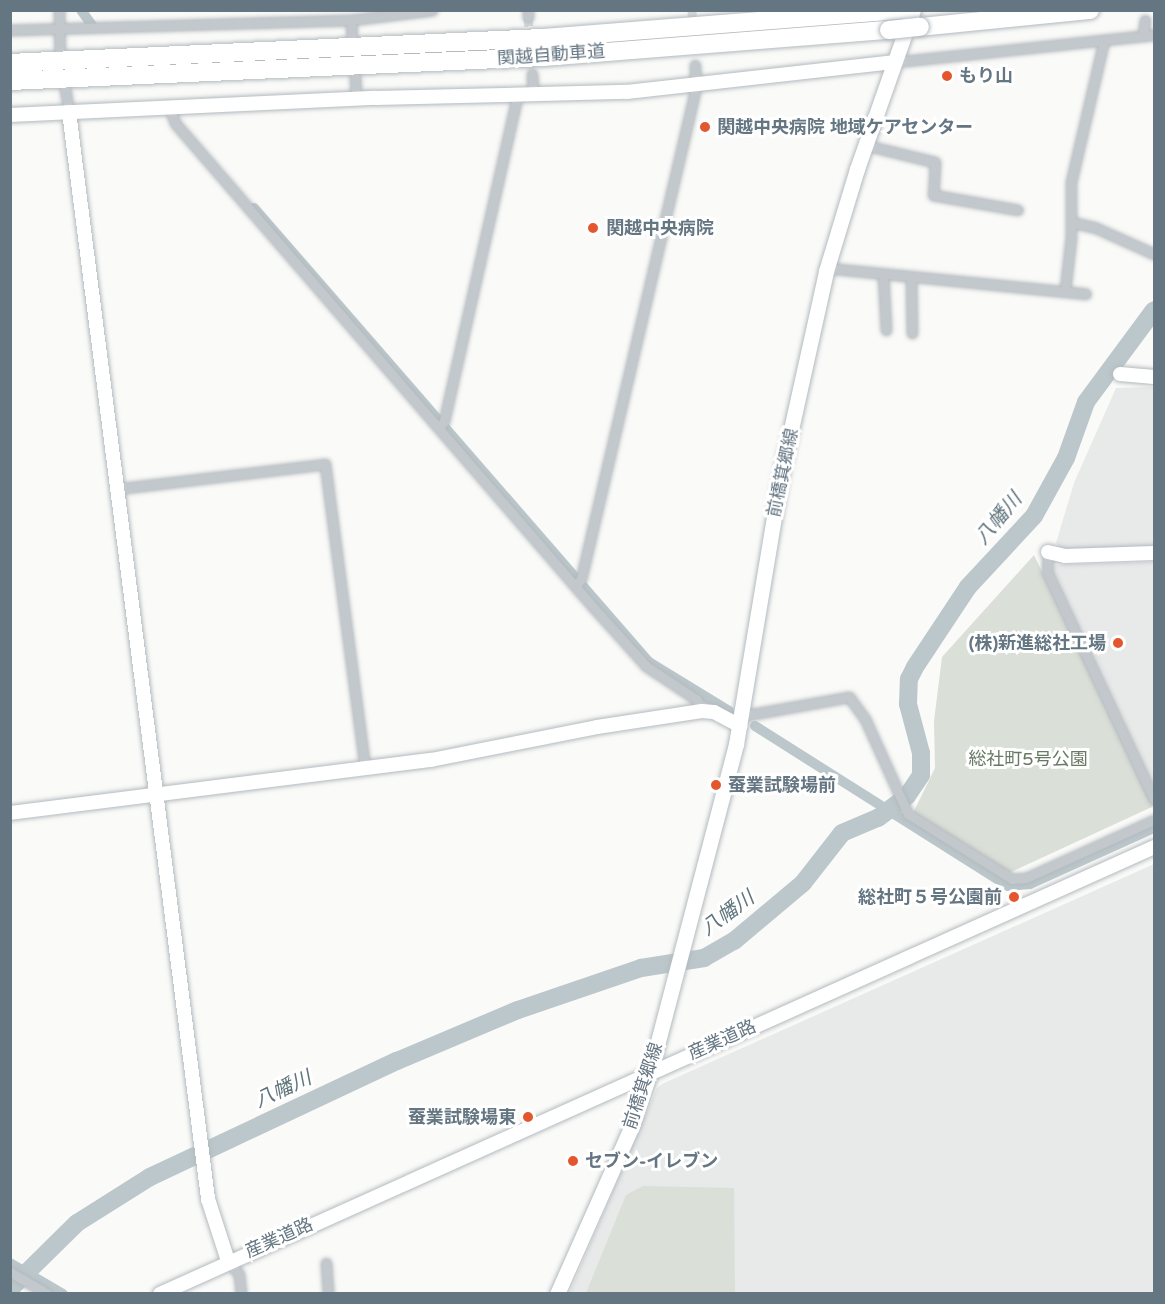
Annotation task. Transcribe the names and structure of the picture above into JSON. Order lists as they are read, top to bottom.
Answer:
{
  "streets": {
    "highway": ["関越自動車道"],
    "main road": ["前橋箕郷線"],
    "street": ["産業道路"]
  },
  "crossings": [
    ["関越自動車道", "前橋箕郷線"],
    ["前橋箕郷線", "産業道路"]
  ],
  "water": ["八幡川"],
  "parks": ["総社町5号公園"],
  "places": [
    "もり山",
    "関越中央病院 地域ケアセンター",
    "関越中央病院",
    "(株)新進総社工場",
    "蚕業試験場前",
    "総社町５号公園前",
    "蚕業試験場東",
    "セブン-イレブン"
  ]
}
